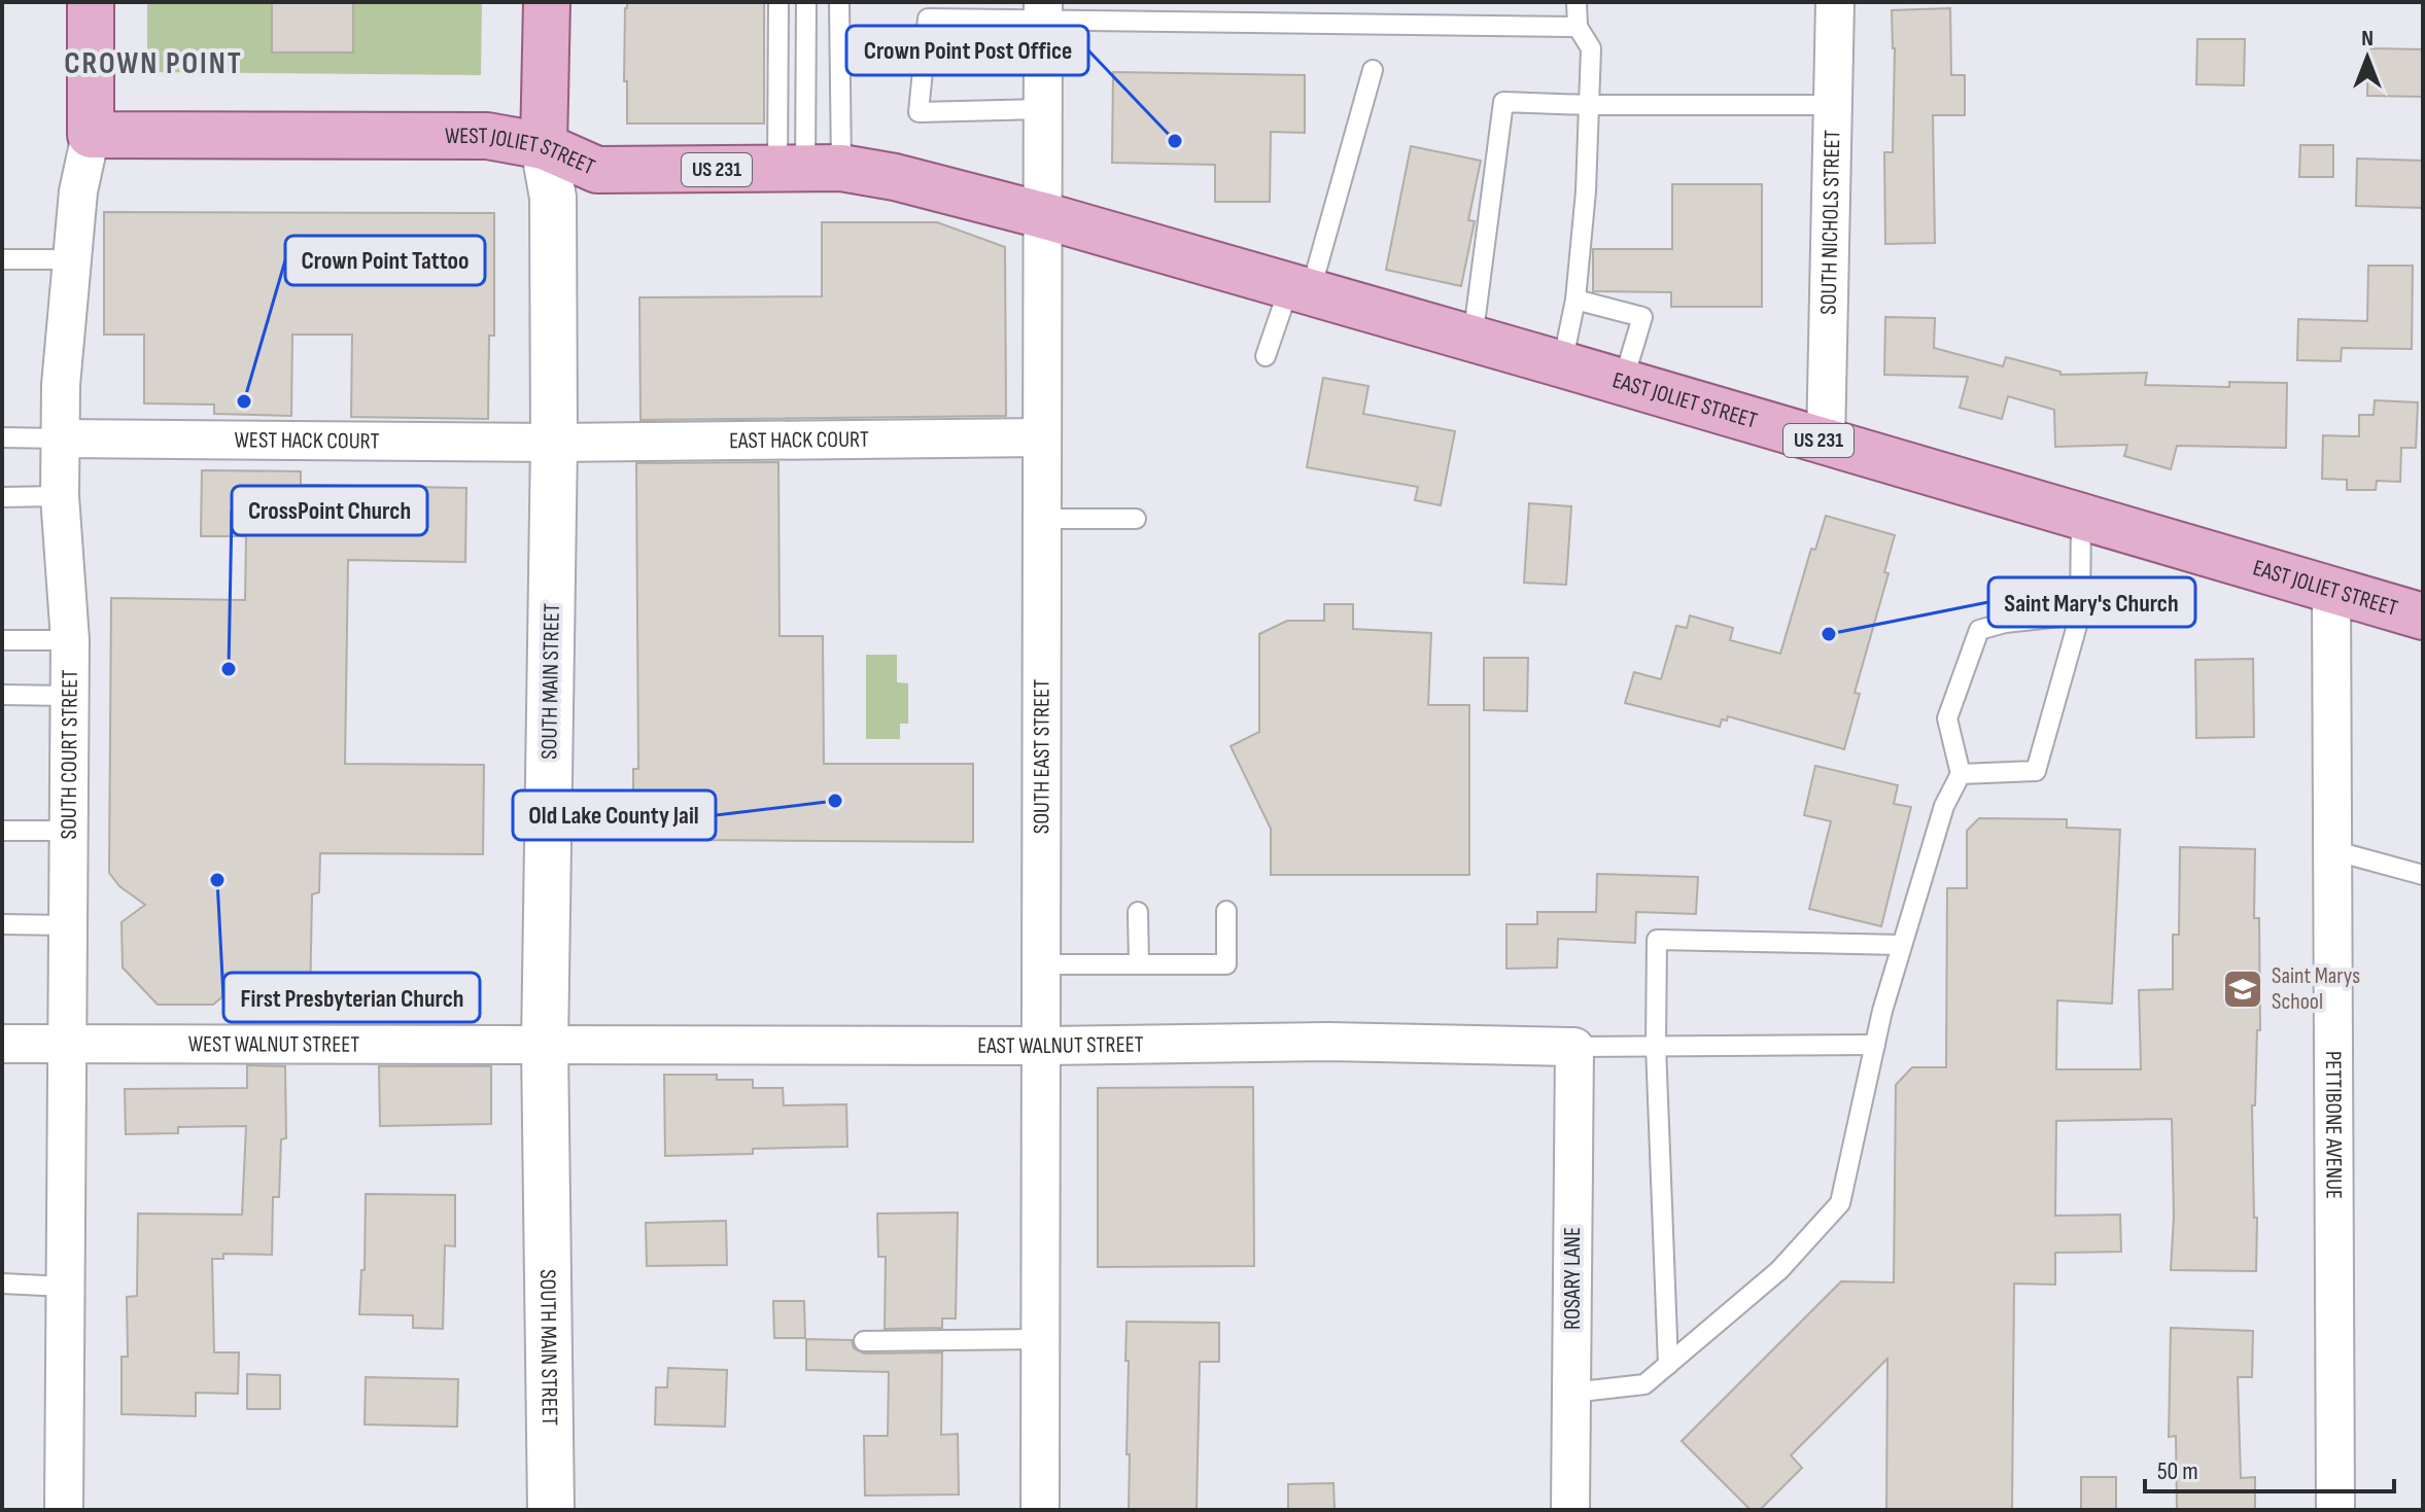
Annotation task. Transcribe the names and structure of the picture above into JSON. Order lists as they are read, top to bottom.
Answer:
{
  "streets": {
    "main road": [
      "WEST JOLIET STREET",
      "US 231",
      "EAST JOLIET STREET",
      "SOUTH MAIN STREET",
      "SOUTH COURT STREET"
    ],
    "street": [
      "SOUTH NICHOLS STREET",
      "WEST HACK COURT",
      "EAST HACK COURT",
      "SOUTH EAST STREET",
      "WEST WALNUT STREET",
      "EAST WALNUT STREET",
      "PETTIBONE AVENUE",
      "ROSARY LANE"
    ]
  },
  "crossings": [
    ["WEST JOLIET STREET", "EAST JOLIET STREET"],
    ["WEST JOLIET STREET", "SOUTH MAIN STREET"],
    ["WEST JOLIET STREET", "SOUTH COURT STREET"],
    ["WEST JOLIET STREET", "SOUTH EAST STREET"],
    ["SOUTH NICHOLS STREET", "EAST JOLIET STREET"],
    ["EAST JOLIET STREET", "SOUTH EAST STREET"],
    ["EAST JOLIET STREET", "PETTIBONE AVENUE"],
    ["WEST HACK COURT", "EAST HACK COURT"],
    ["WEST HACK COURT", "SOUTH MAIN STREET"],
    ["WEST HACK COURT", "SOUTH COURT STREET"],
    ["EAST HACK COURT", "SOUTH MAIN STREET"],
    ["EAST HACK COURT", "SOUTH EAST STREET"],
    ["SOUTH MAIN STREET", "WEST WALNUT STREET"],
    ["SOUTH MAIN STREET", "EAST WALNUT STREET"],
    ["SOUTH COURT STREET", "WEST WALNUT STREET"],
    ["SOUTH EAST STREET", "EAST WALNUT STREET"],
    ["WEST WALNUT STREET", "EAST WALNUT STREET"],
    ["EAST WALNUT STREET", "ROSARY LANE"]
  ],
  "districts": ["CROWN POINT"],
  "places": {
    "other": [
      "Crown Point Post Office",
      "Crown Point Tattoo",
      "Saint Mary's Church",
      "CrossPoint Church",
      "Old Lake County Jail",
      "First Presbyterian Church"
    ],
    "school or university": ["Saint Marys School"]
  },
  "scale_bar": "50 m",
  "north": "top"
}
